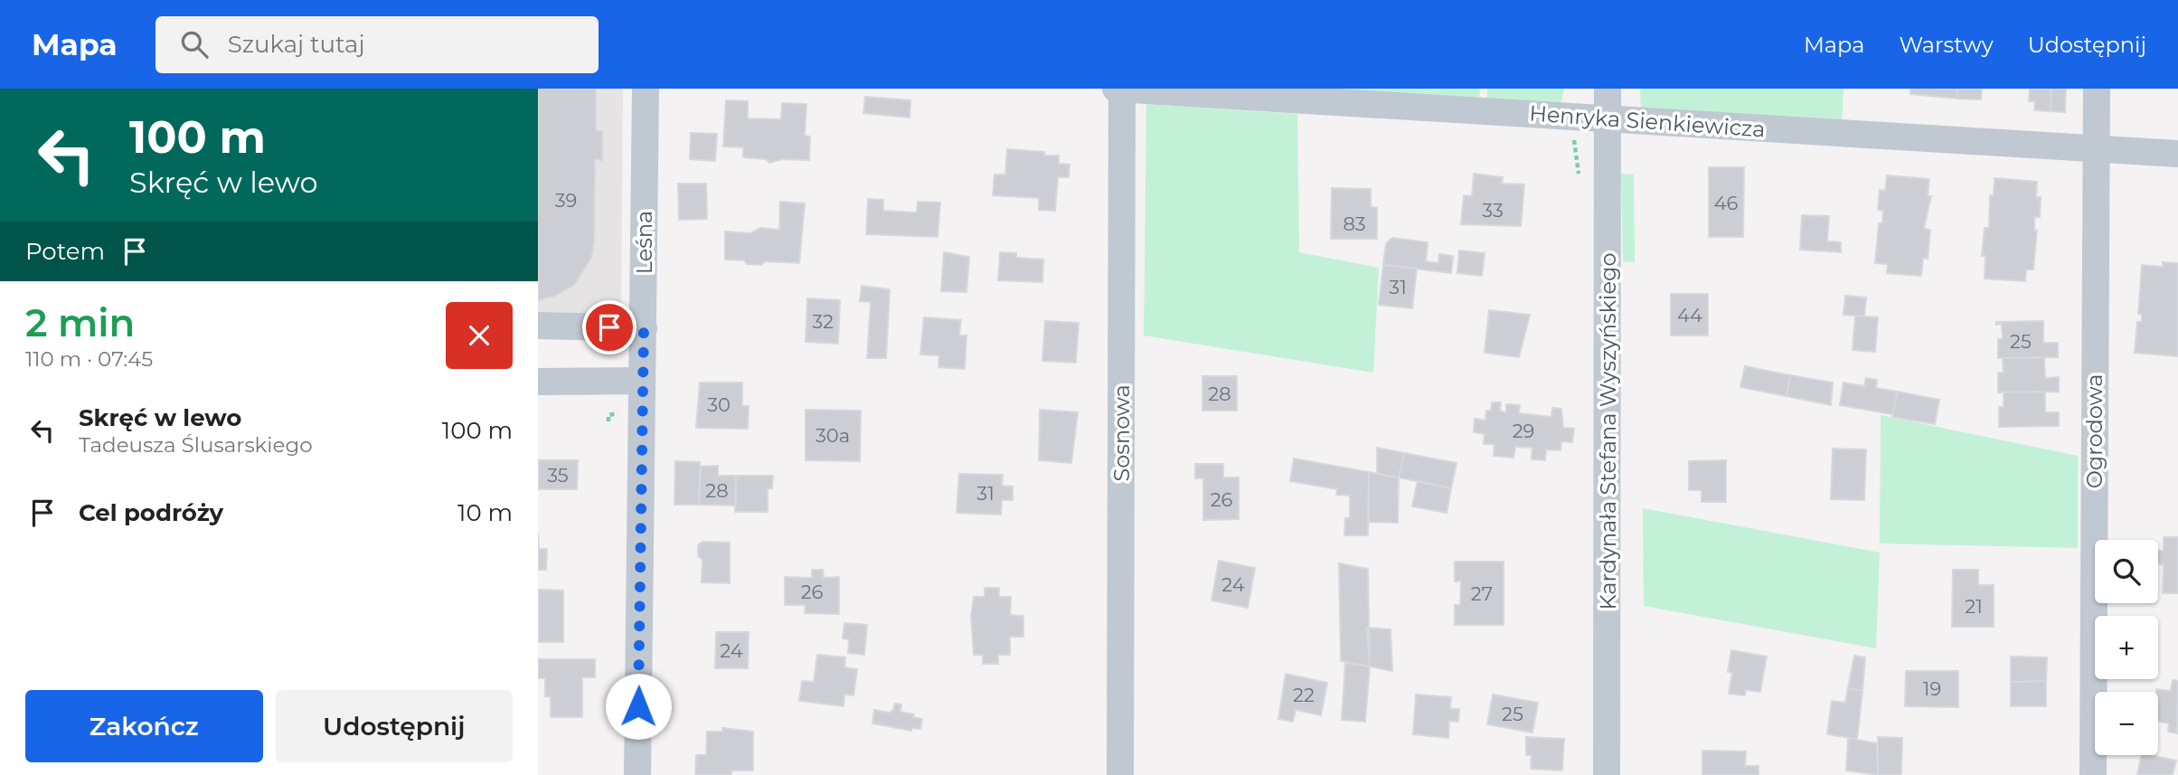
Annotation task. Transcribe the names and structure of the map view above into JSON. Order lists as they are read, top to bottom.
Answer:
{
  "streets": {
    "street": [
      "Henryka Sienkiewicza",
      "Leśna",
      "Kardynała Stefana Wyszyńskiego",
      "Ogrodowa",
      "Sosnowa"
    ]
  },
  "crossings": [
    ["Henryka Sienkiewicza", "Kardynała Stefana Wyszyńskiego"],
    ["Henryka Sienkiewicza", "Ogrodowa"],
    ["Henryka Sienkiewicza", "Sosnowa"]
  ],
  "house_numbers": [
    "39",
    "46",
    "33",
    "83",
    "31",
    "44",
    "32",
    "25",
    "28",
    "30",
    "29",
    "30a",
    "35",
    "28",
    "31",
    "26",
    "24",
    "26",
    "27",
    "21",
    "24",
    "19",
    "22",
    "25"
  ],
  "page": {
    "header": "Mapa",
    "search": "Szukaj tutaj",
    "nav": ["Mapa", "Warstwy", "Udostępnij"],
    "turn": ["100 m", "Skręć w lewo"],
    "then": "Potem",
    "heading": ["2 min", "110 m · 07:45"],
    "list": [
      {
        "name": "Skręć w lewo",
        "note": "Tadeusza Ślusarskiego",
        "value": "100 m"
      },
      {
        "name": "Cel podróży",
        "value": "10 m"
      }
    ],
    "map_buttons": ["+", "−"],
    "buttons": ["Zakończ", "Udostępnij"]
  }
}
